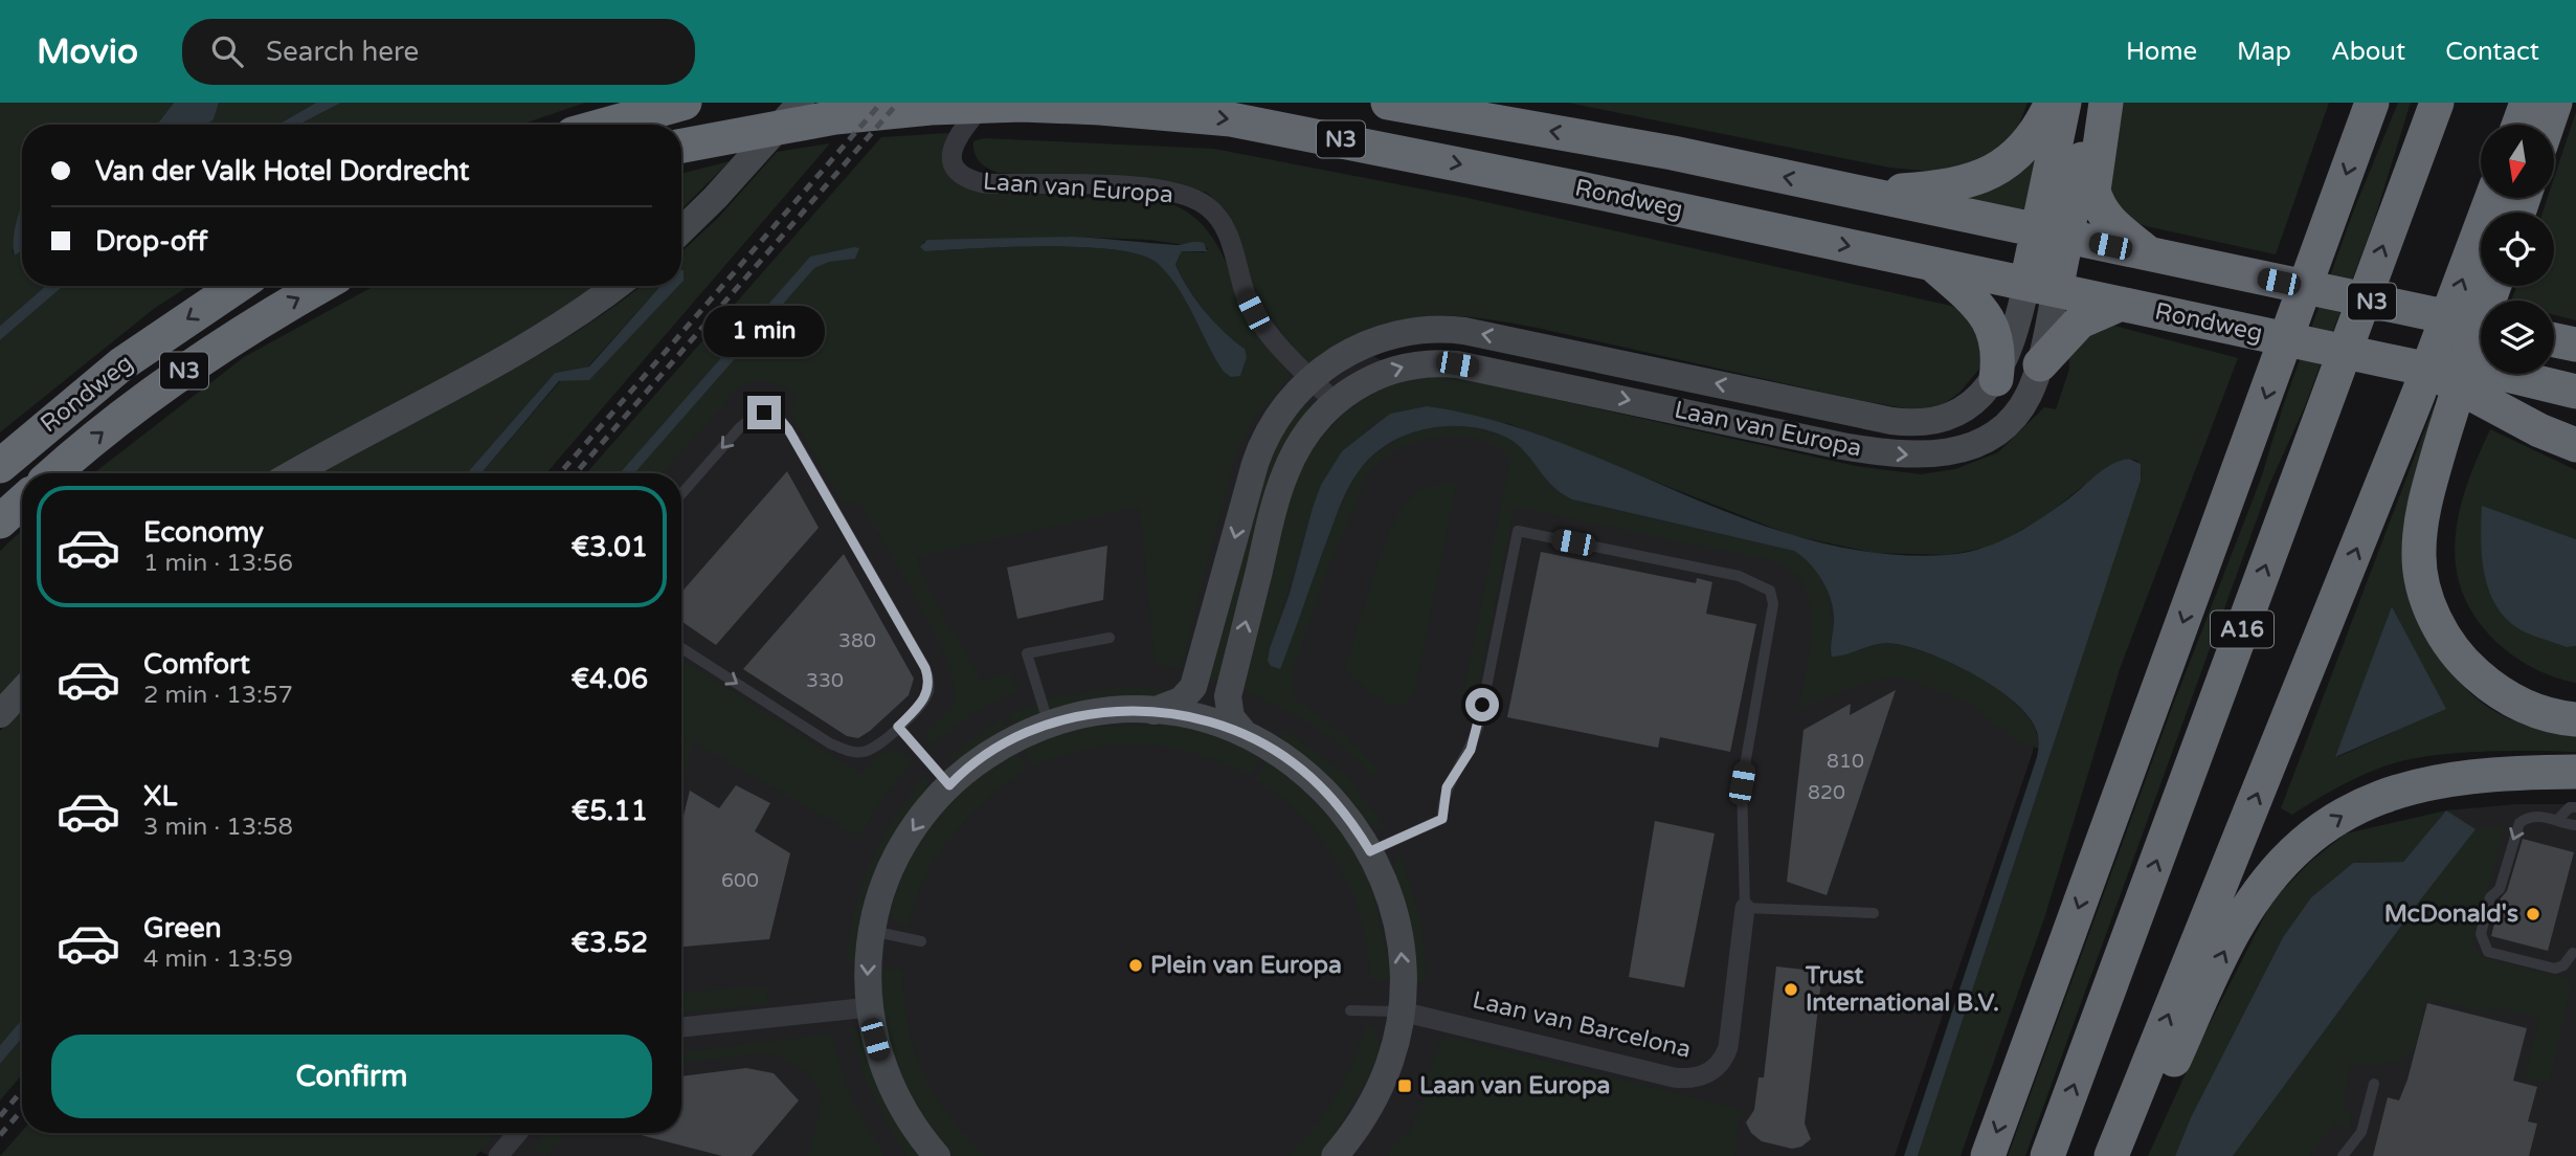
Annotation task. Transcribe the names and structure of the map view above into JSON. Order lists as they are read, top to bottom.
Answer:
{
  "streets": {
    "highway": [
      "N3",
      "Laan van Europa",
      "Rondweg",
      "A16"
    ],
    "street": ["Laan van Barcelona"]
  },
  "crossings": [
    ["N3", "Laan van Europa"],
    ["Laan van Europa", "Rondweg"],
    ["Laan van Europa", "Laan van Barcelona"]
  ],
  "places": {
    "other": ["McDonald's", "Plein van Europa", "Trust International B.V."],
    "transit": ["Laan van Europa"]
  },
  "house_numbers": [
    "380",
    "330",
    "810",
    "820",
    "600"
  ],
  "north": "bottom",
  "page": {
    "header": "Movio",
    "search": "Search here",
    "nav": [
      "Home",
      "Map",
      "About",
      "Contact"
    ],
    "banner": ["Van der Valk Hotel Dordrecht", "Drop-off"],
    "bubble": "1 min",
    "list": [
      {
        "name": "Economy",
        "note": "1 min · 13:56",
        "value": "€3.01"
      },
      {
        "name": "Comfort",
        "note": "2 min · 13:57",
        "value": "€4.06"
      },
      {
        "name": "XL",
        "note": "3 min · 13:58",
        "value": "€5.11"
      },
      {
        "name": "Green",
        "note": "4 min · 13:59",
        "value": "€3.52"
      }
    ],
    "buttons": "Confirm"
  }
}
